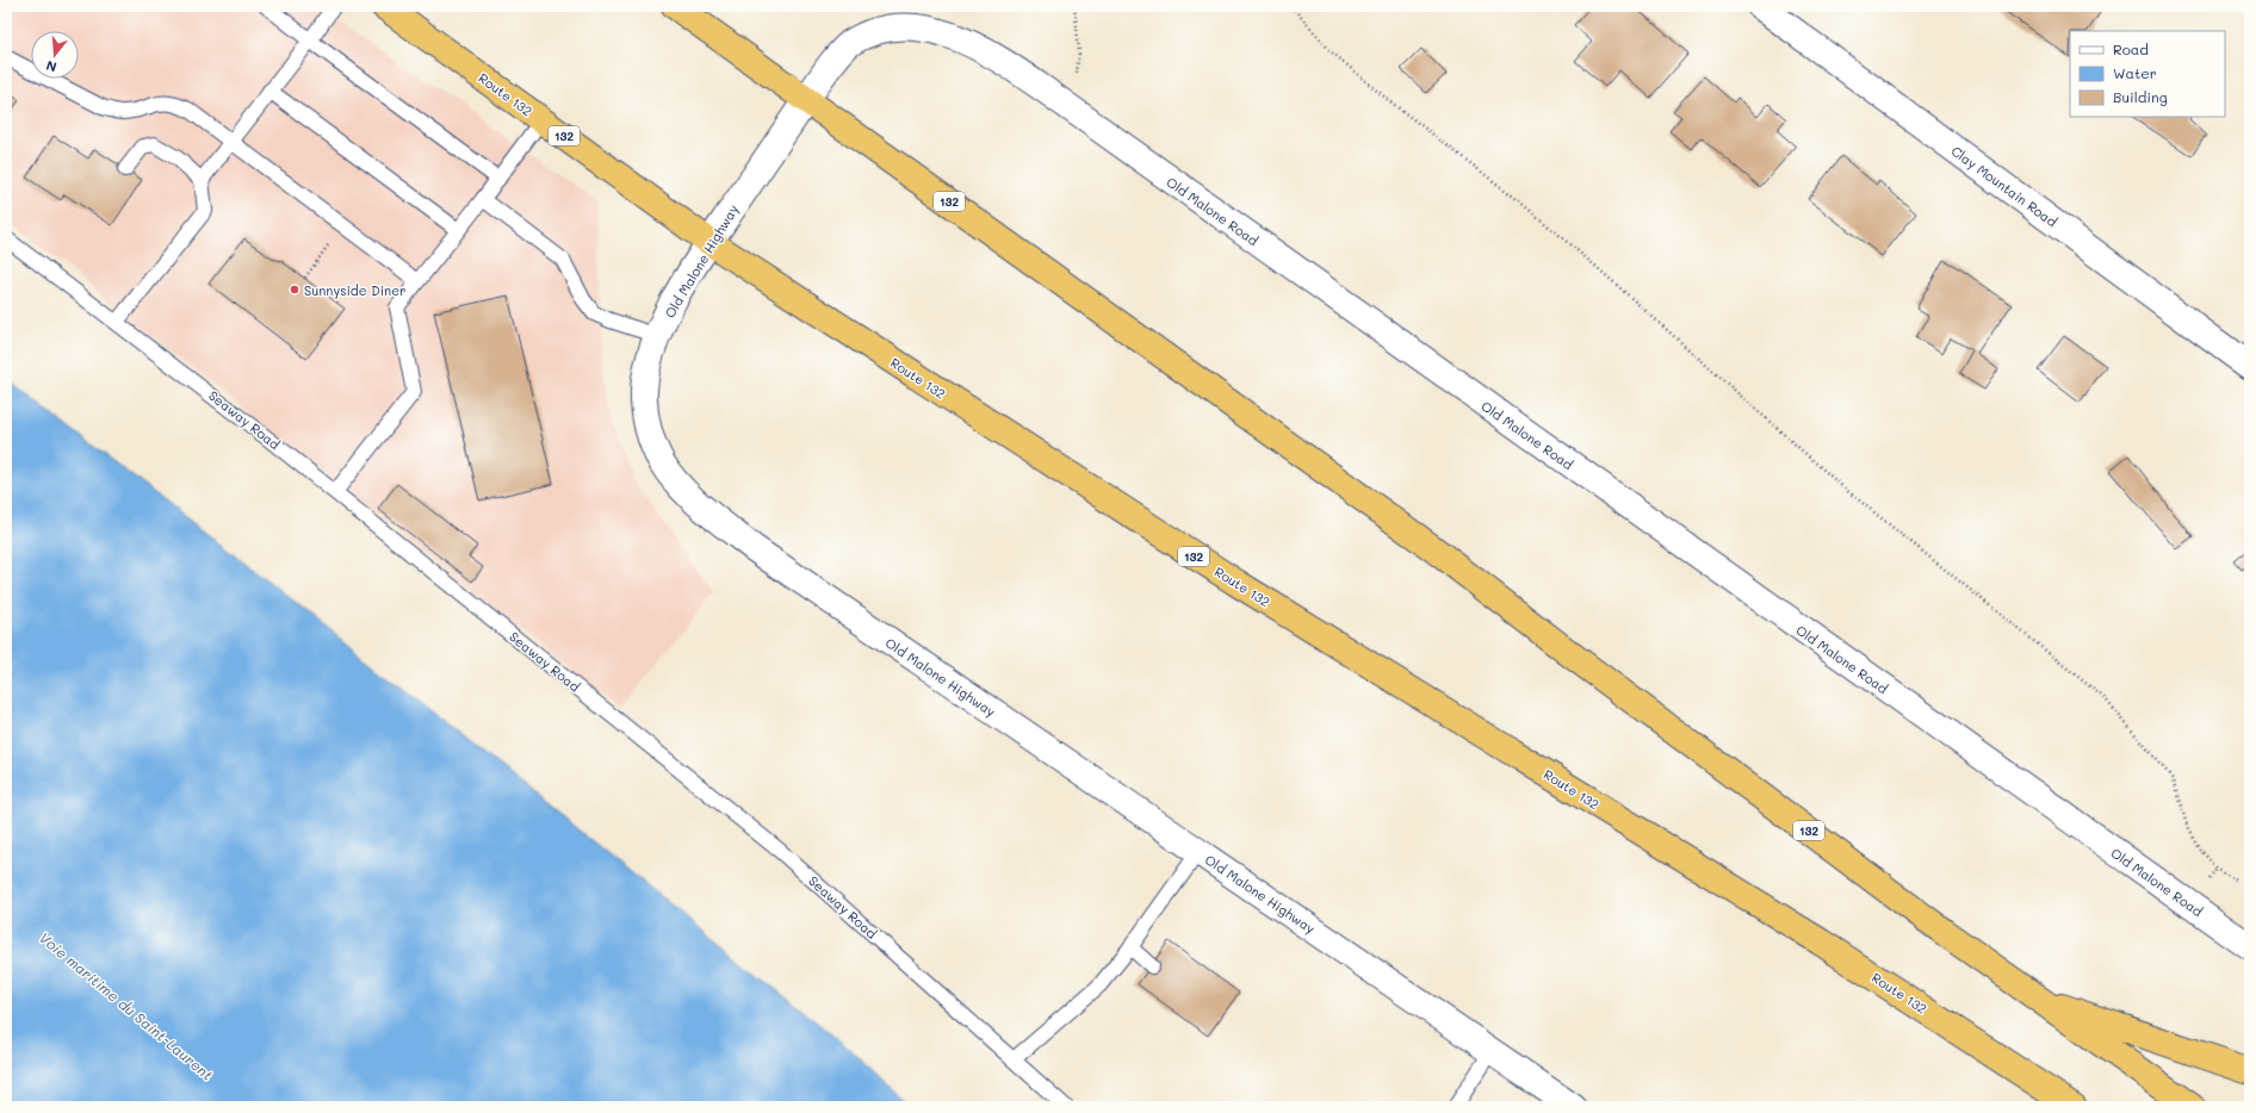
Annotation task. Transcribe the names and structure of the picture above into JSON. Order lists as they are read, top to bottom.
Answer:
{
  "streets": {
    "highway": ["Route 132", "132"],
    "street": ["Clay Mountain Road", "Old Malone Road", "Old Malone Highway"],
    "lane": ["Seaway Road"]
  },
  "crossings": [
    ["Route 132", "Old Malone Highway"],
    ["132", "Old Malone Road"],
    ["132", "Old Malone Highway"],
    ["Old Malone Road", "Old Malone Highway"]
  ],
  "water": ["Voie maritime du Saint-Laurent"],
  "places": ["Sunnyside Diner"],
  "legend": ["Road", "Water", "Building"],
  "north": "bottom"
}
